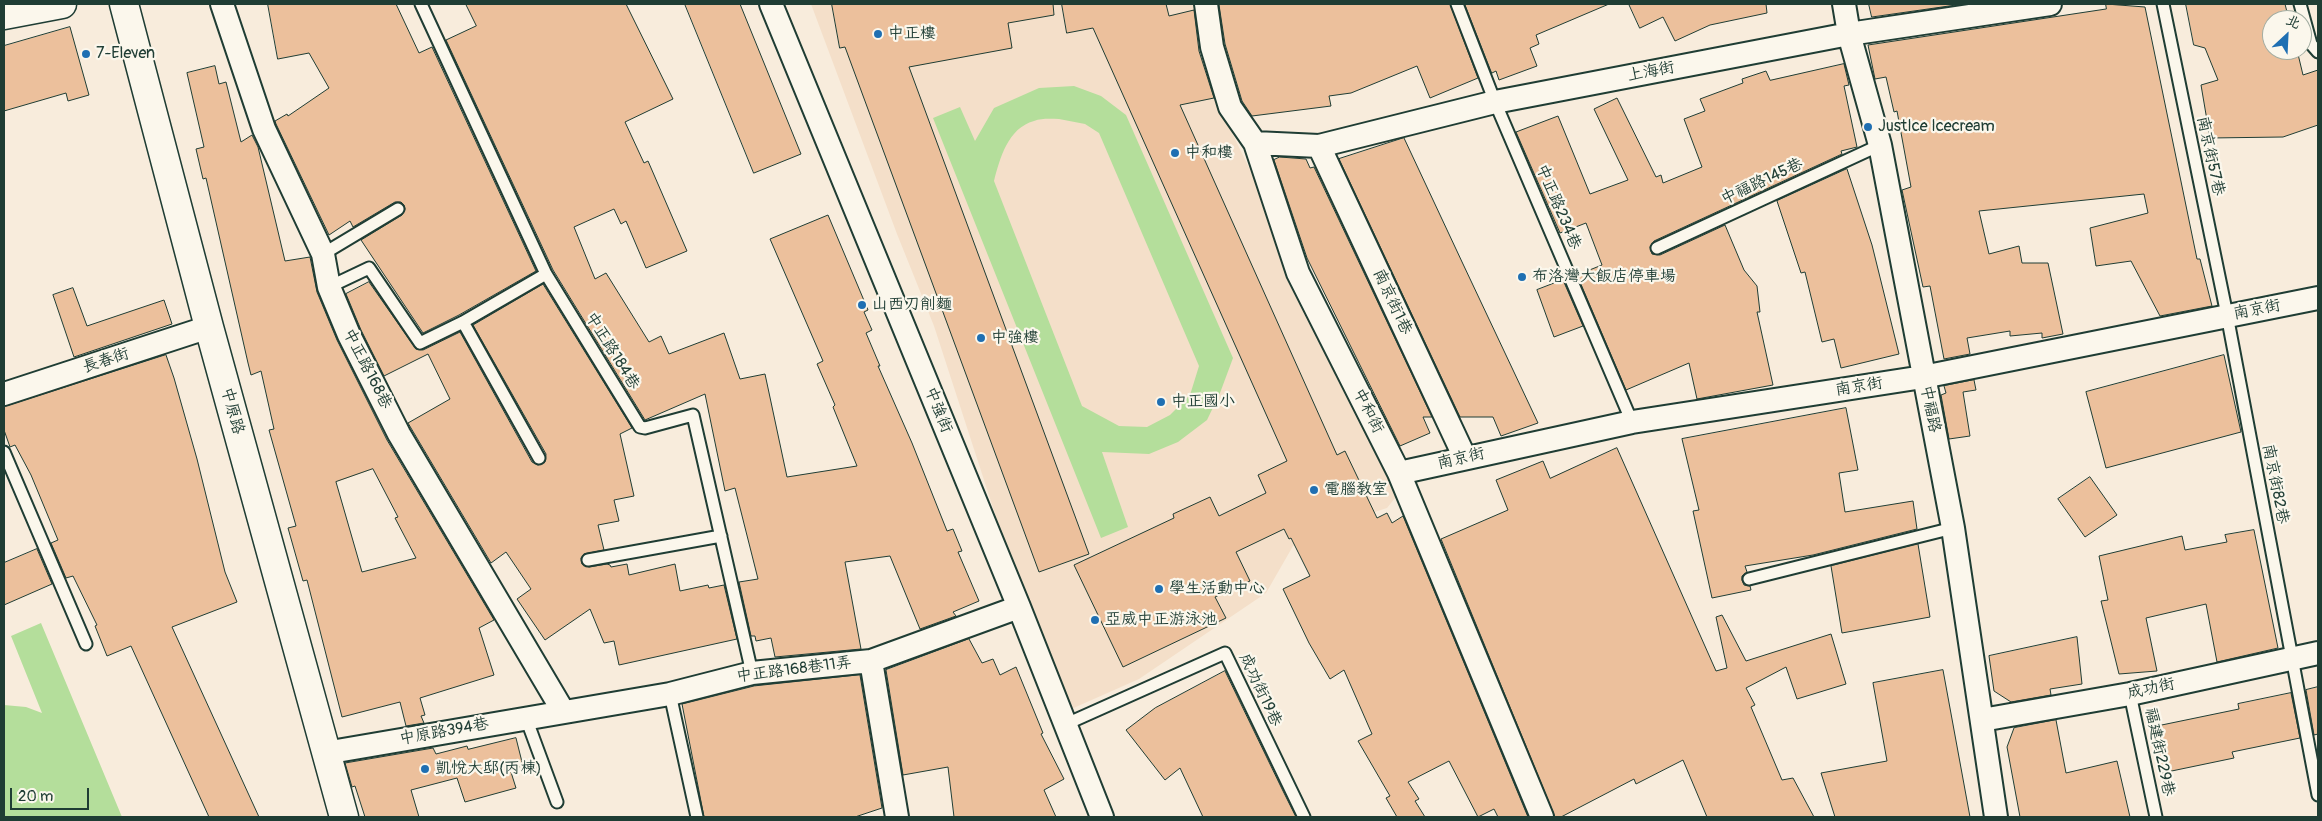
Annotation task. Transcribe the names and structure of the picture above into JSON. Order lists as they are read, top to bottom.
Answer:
{
  "streets": {
    "street": [
      "上海街",
      "南京街1巷",
      "南京街",
      "長春街",
      "中正路168巷",
      "中福路",
      "中強街",
      "中原路",
      "中和街",
      "中正路168巷11弄",
      "成功街",
      "中原路394巷"
    ],
    "lane": [
      "南京街57巷",
      "中福路145巷",
      "中正路234巷",
      "中正路184巷",
      "南京街82巷",
      "成功街19巷",
      "福建街229巷"
    ]
  },
  "crossings": [
    ["上海街", "中正路234巷"],
    ["上海街", "南京街1巷"],
    ["上海街", "中福路"],
    ["上海街", "中和街"],
    ["南京街57巷", "南京街"],
    ["南京街57巷", "南京街82巷"],
    ["中福路145巷", "中福路"],
    ["中正路234巷", "南京街"],
    ["南京街1巷", "南京街"],
    ["南京街", "中福路"],
    ["南京街", "中和街"],
    ["南京街", "南京街82巷"],
    ["中正路184巷", "中正路168巷11弄"],
    ["長春街", "中原路"],
    ["中正路168巷", "中正路168巷11弄"],
    ["中正路168巷", "中原路394巷"],
    ["中福路", "成功街"],
    ["中強街", "中正路168巷11弄"],
    ["中強街", "成功街19巷"],
    ["中原路", "中原路394巷"],
    ["南京街82巷", "成功街"],
    ["中正路168巷11弄", "中原路394巷"],
    ["成功街", "福建街229巷"]
  ],
  "places": [
    "中正樓",
    "7-Eleven",
    "JustIce Icecream",
    "中和樓",
    "布洛灣大飯店停車場",
    "山西刀削麵",
    "中強樓",
    "中正國小",
    "電腦教室",
    "學生活動中心",
    "亞威中正游泳池",
    "凱悅大邸(丙棟)"
  ],
  "scale_bar": "20 m",
  "north": "top right"
}
